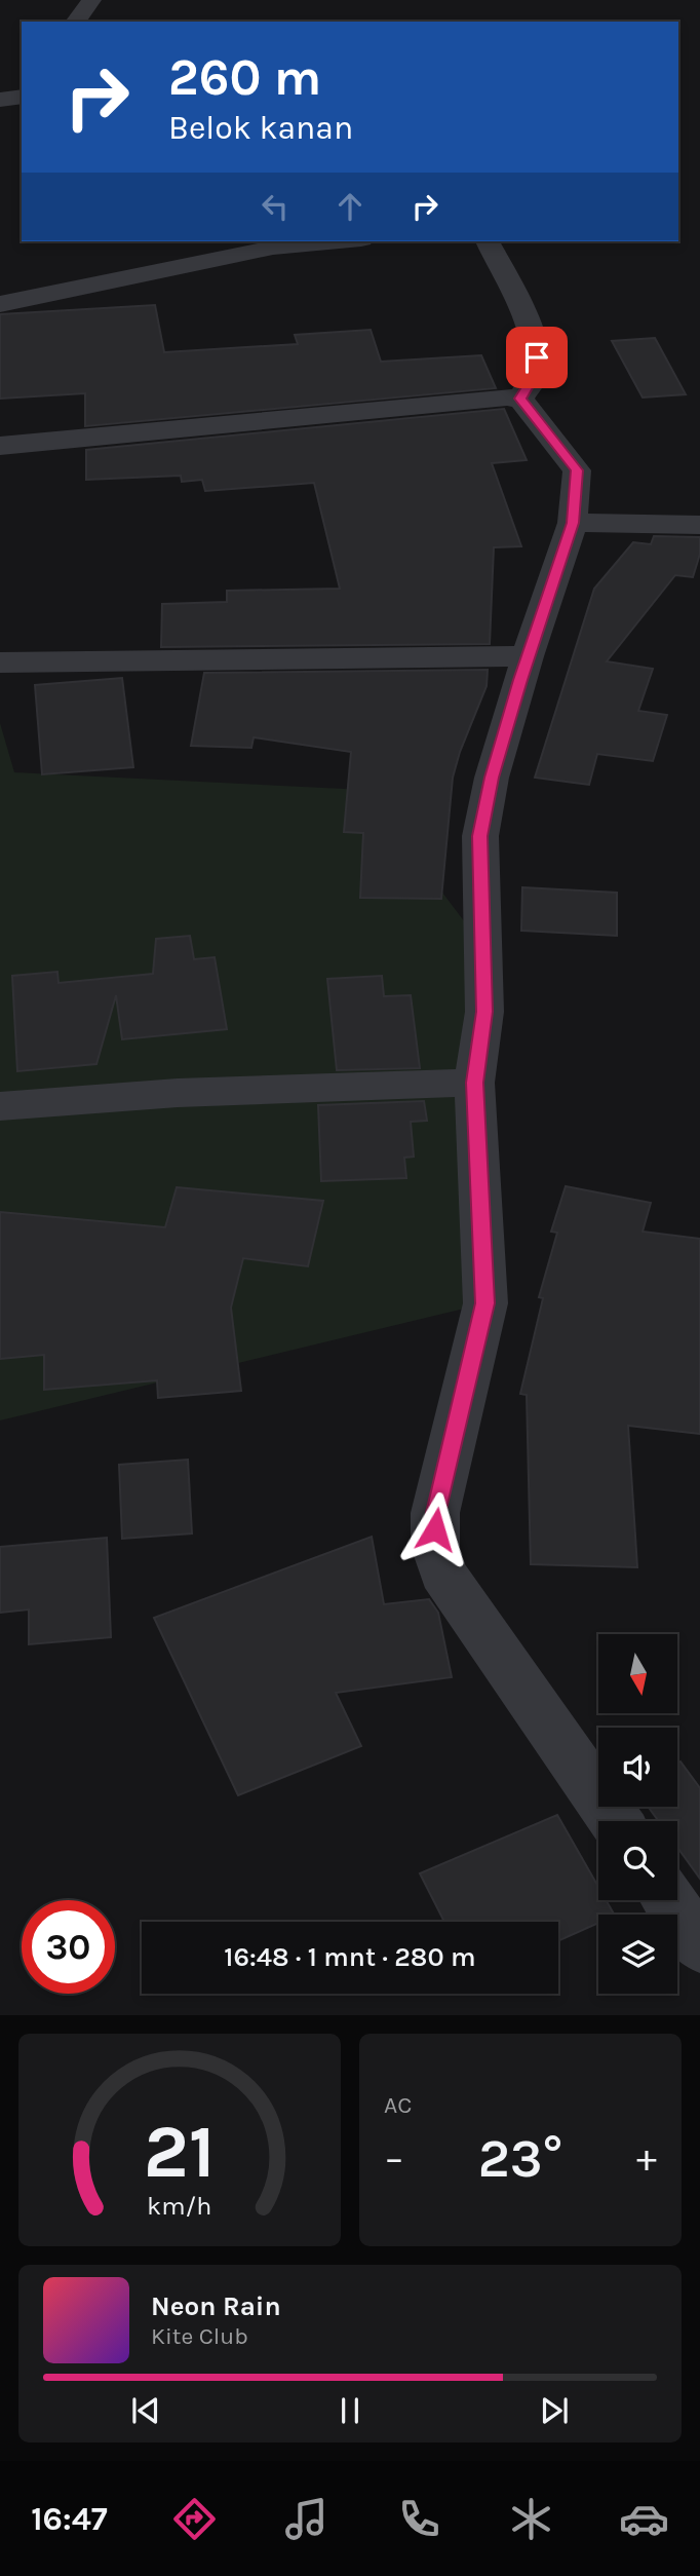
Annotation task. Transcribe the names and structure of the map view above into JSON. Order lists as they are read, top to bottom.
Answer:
{
  "north": "bottom",
  "page": {
    "turn": ["260 m", "Belok kanan"],
    "limit": "30",
    "trip": "16:48 · 1 mnt · 280 m",
    "tile": "AC",
    "heat": ["−", "23°", "+"],
    "song": ["Neon Rain", "Kite Club"],
    "tabs": "16:47",
    "gauge": ["21", "km/h"]
  }
}
